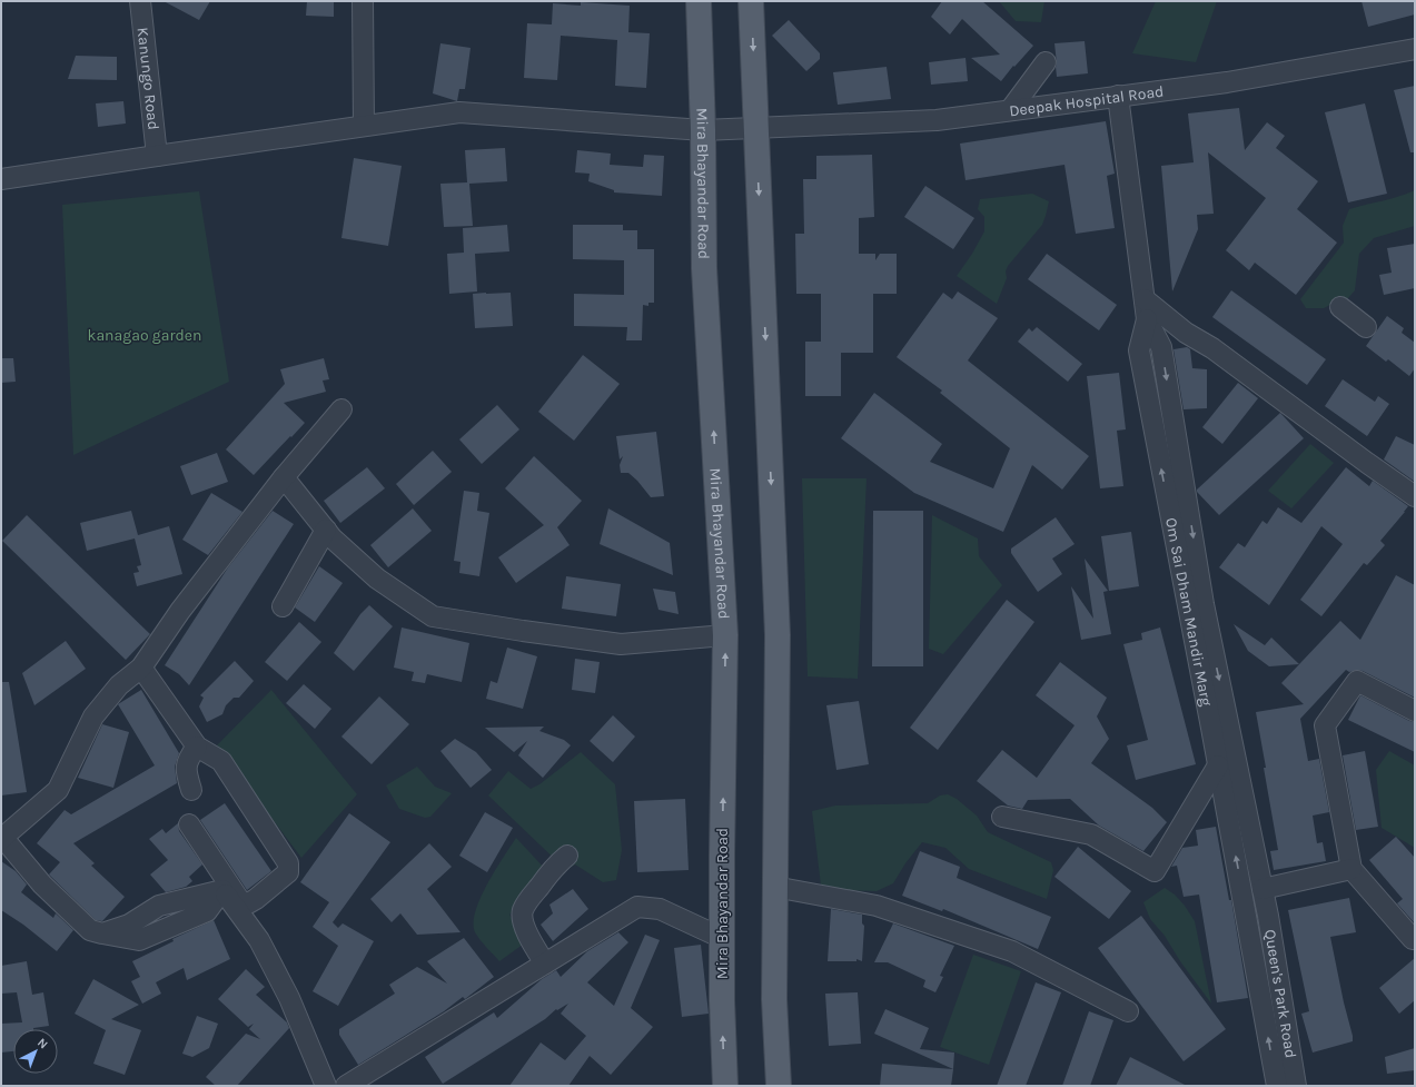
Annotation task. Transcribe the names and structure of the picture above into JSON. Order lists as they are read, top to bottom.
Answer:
{
  "streets": {
    "main road": ["Mira Bhayandar Road"],
    "street": [
      "Kanungo Road",
      "Deepak Hospital Road",
      "Om Sai Dham Mandir Marg",
      "Queen's Park Road"
    ]
  },
  "crossings": [
    ["Kanungo Road", "Deepak Hospital Road"],
    ["Deepak Hospital Road", "Mira Bhayandar Road"],
    ["Deepak Hospital Road", "Om Sai Dham Mandir Marg"],
    ["Om Sai Dham Mandir Marg", "Queen's Park Road"]
  ],
  "parks": ["kanagao garden"],
  "north": "top right"
}
